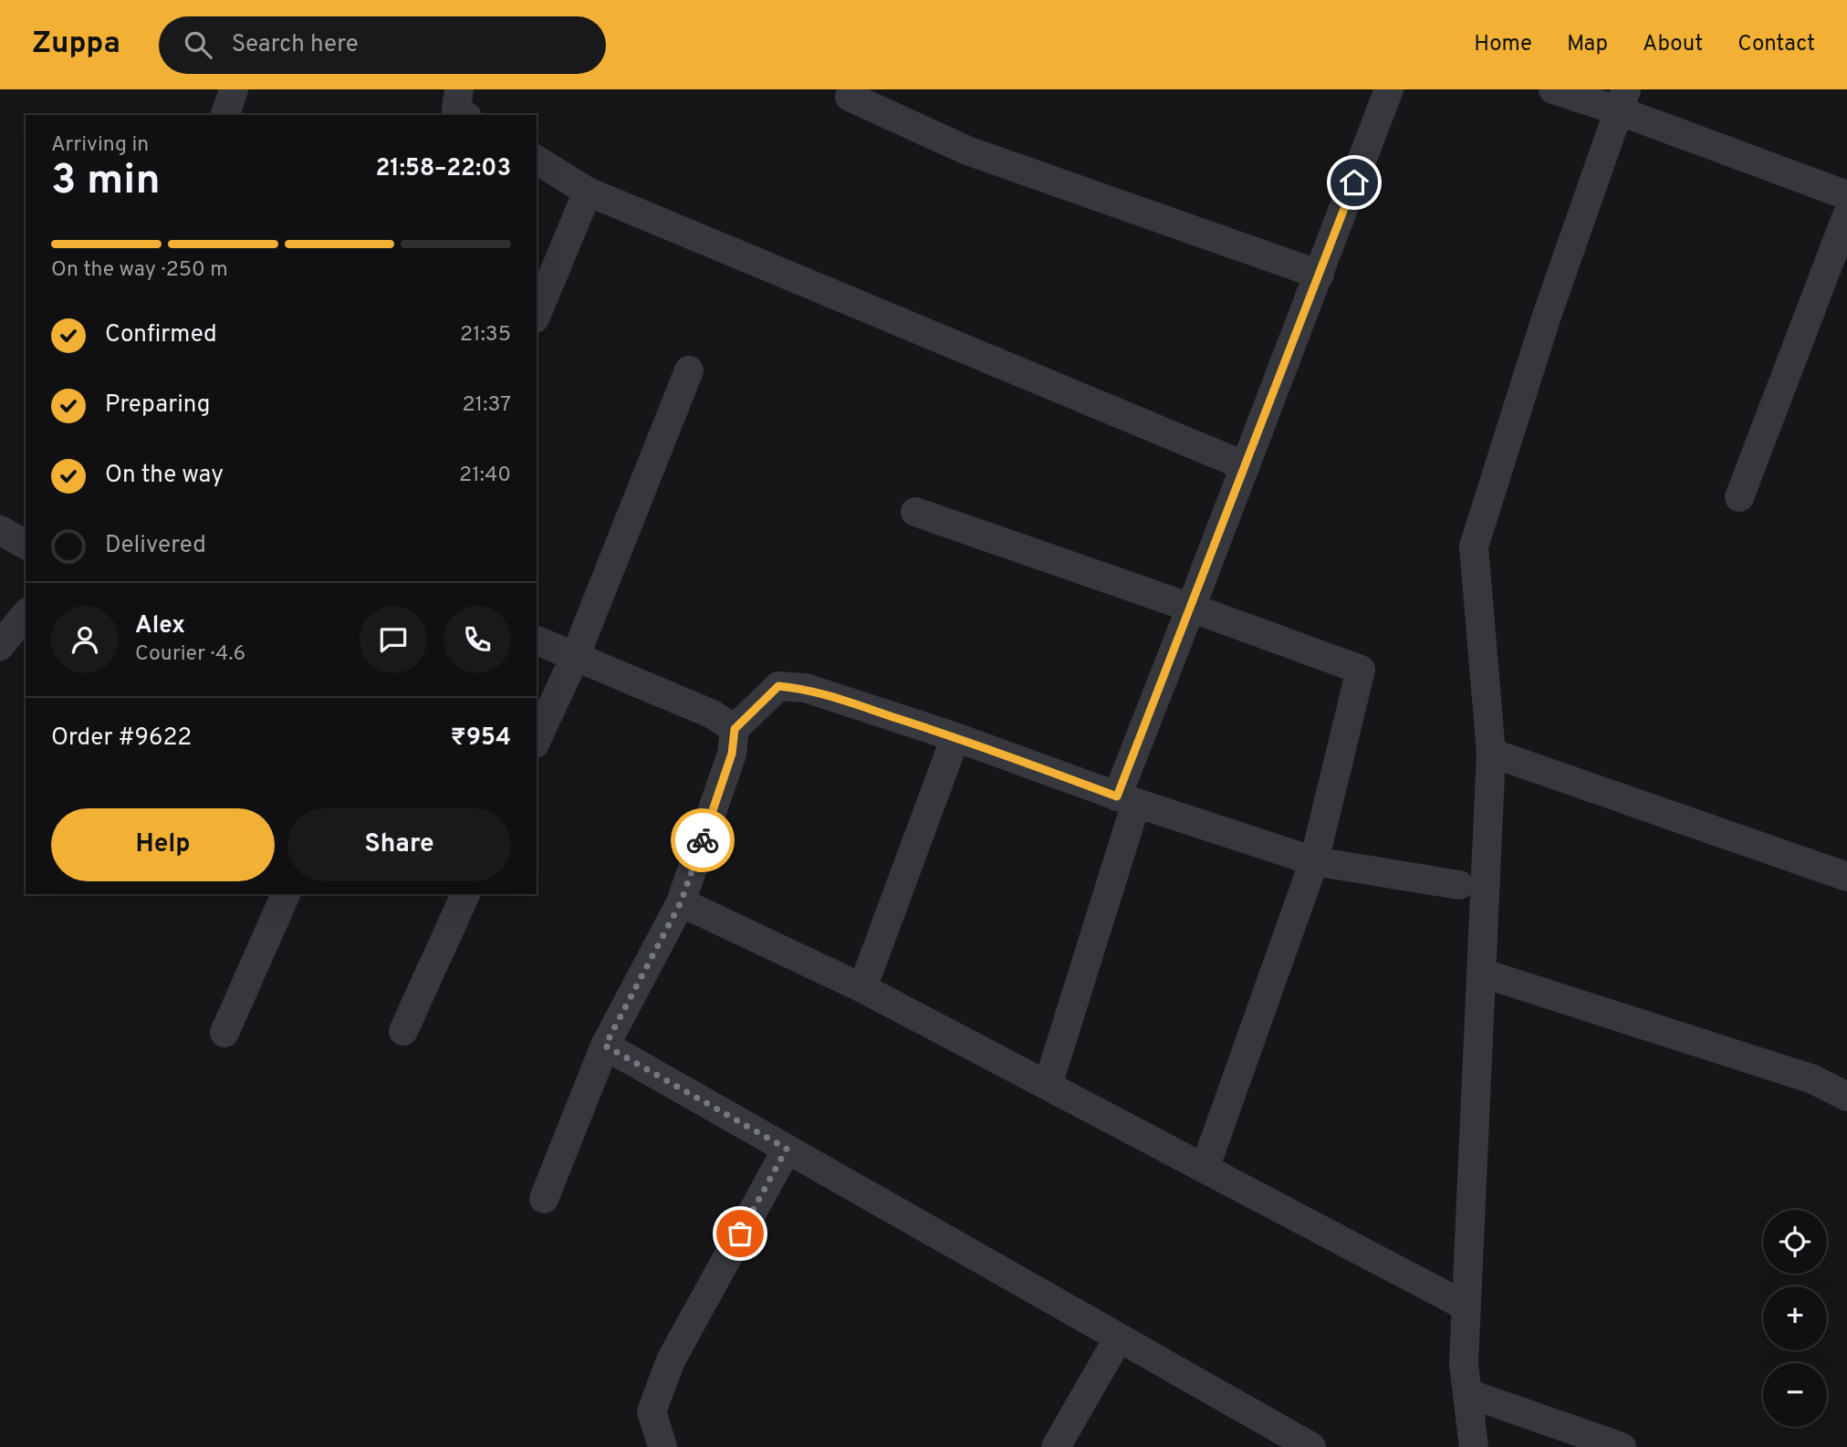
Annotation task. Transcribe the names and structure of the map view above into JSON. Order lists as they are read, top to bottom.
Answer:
{
  "page": {
    "header": "Zuppa",
    "search": "Search here",
    "nav": [
      "Home",
      "Map",
      "About",
      "Contact"
    ],
    "heading": ["3 min", "Arriving in", "21:58–22:03"],
    "panel": [
      "Alex",
      "Courier · 4.6",
      "Order #9622",
      "₹954"
    ],
    "bar": "On the way · 250 m",
    "list": [
      ["Confirmed", "21:35"],
      ["Preparing", "21:37"],
      ["On the way", "21:40"],
      "Delivered"
    ],
    "buttons": ["Help", "Share"],
    "map_buttons": ["+", "−"]
  }
}
